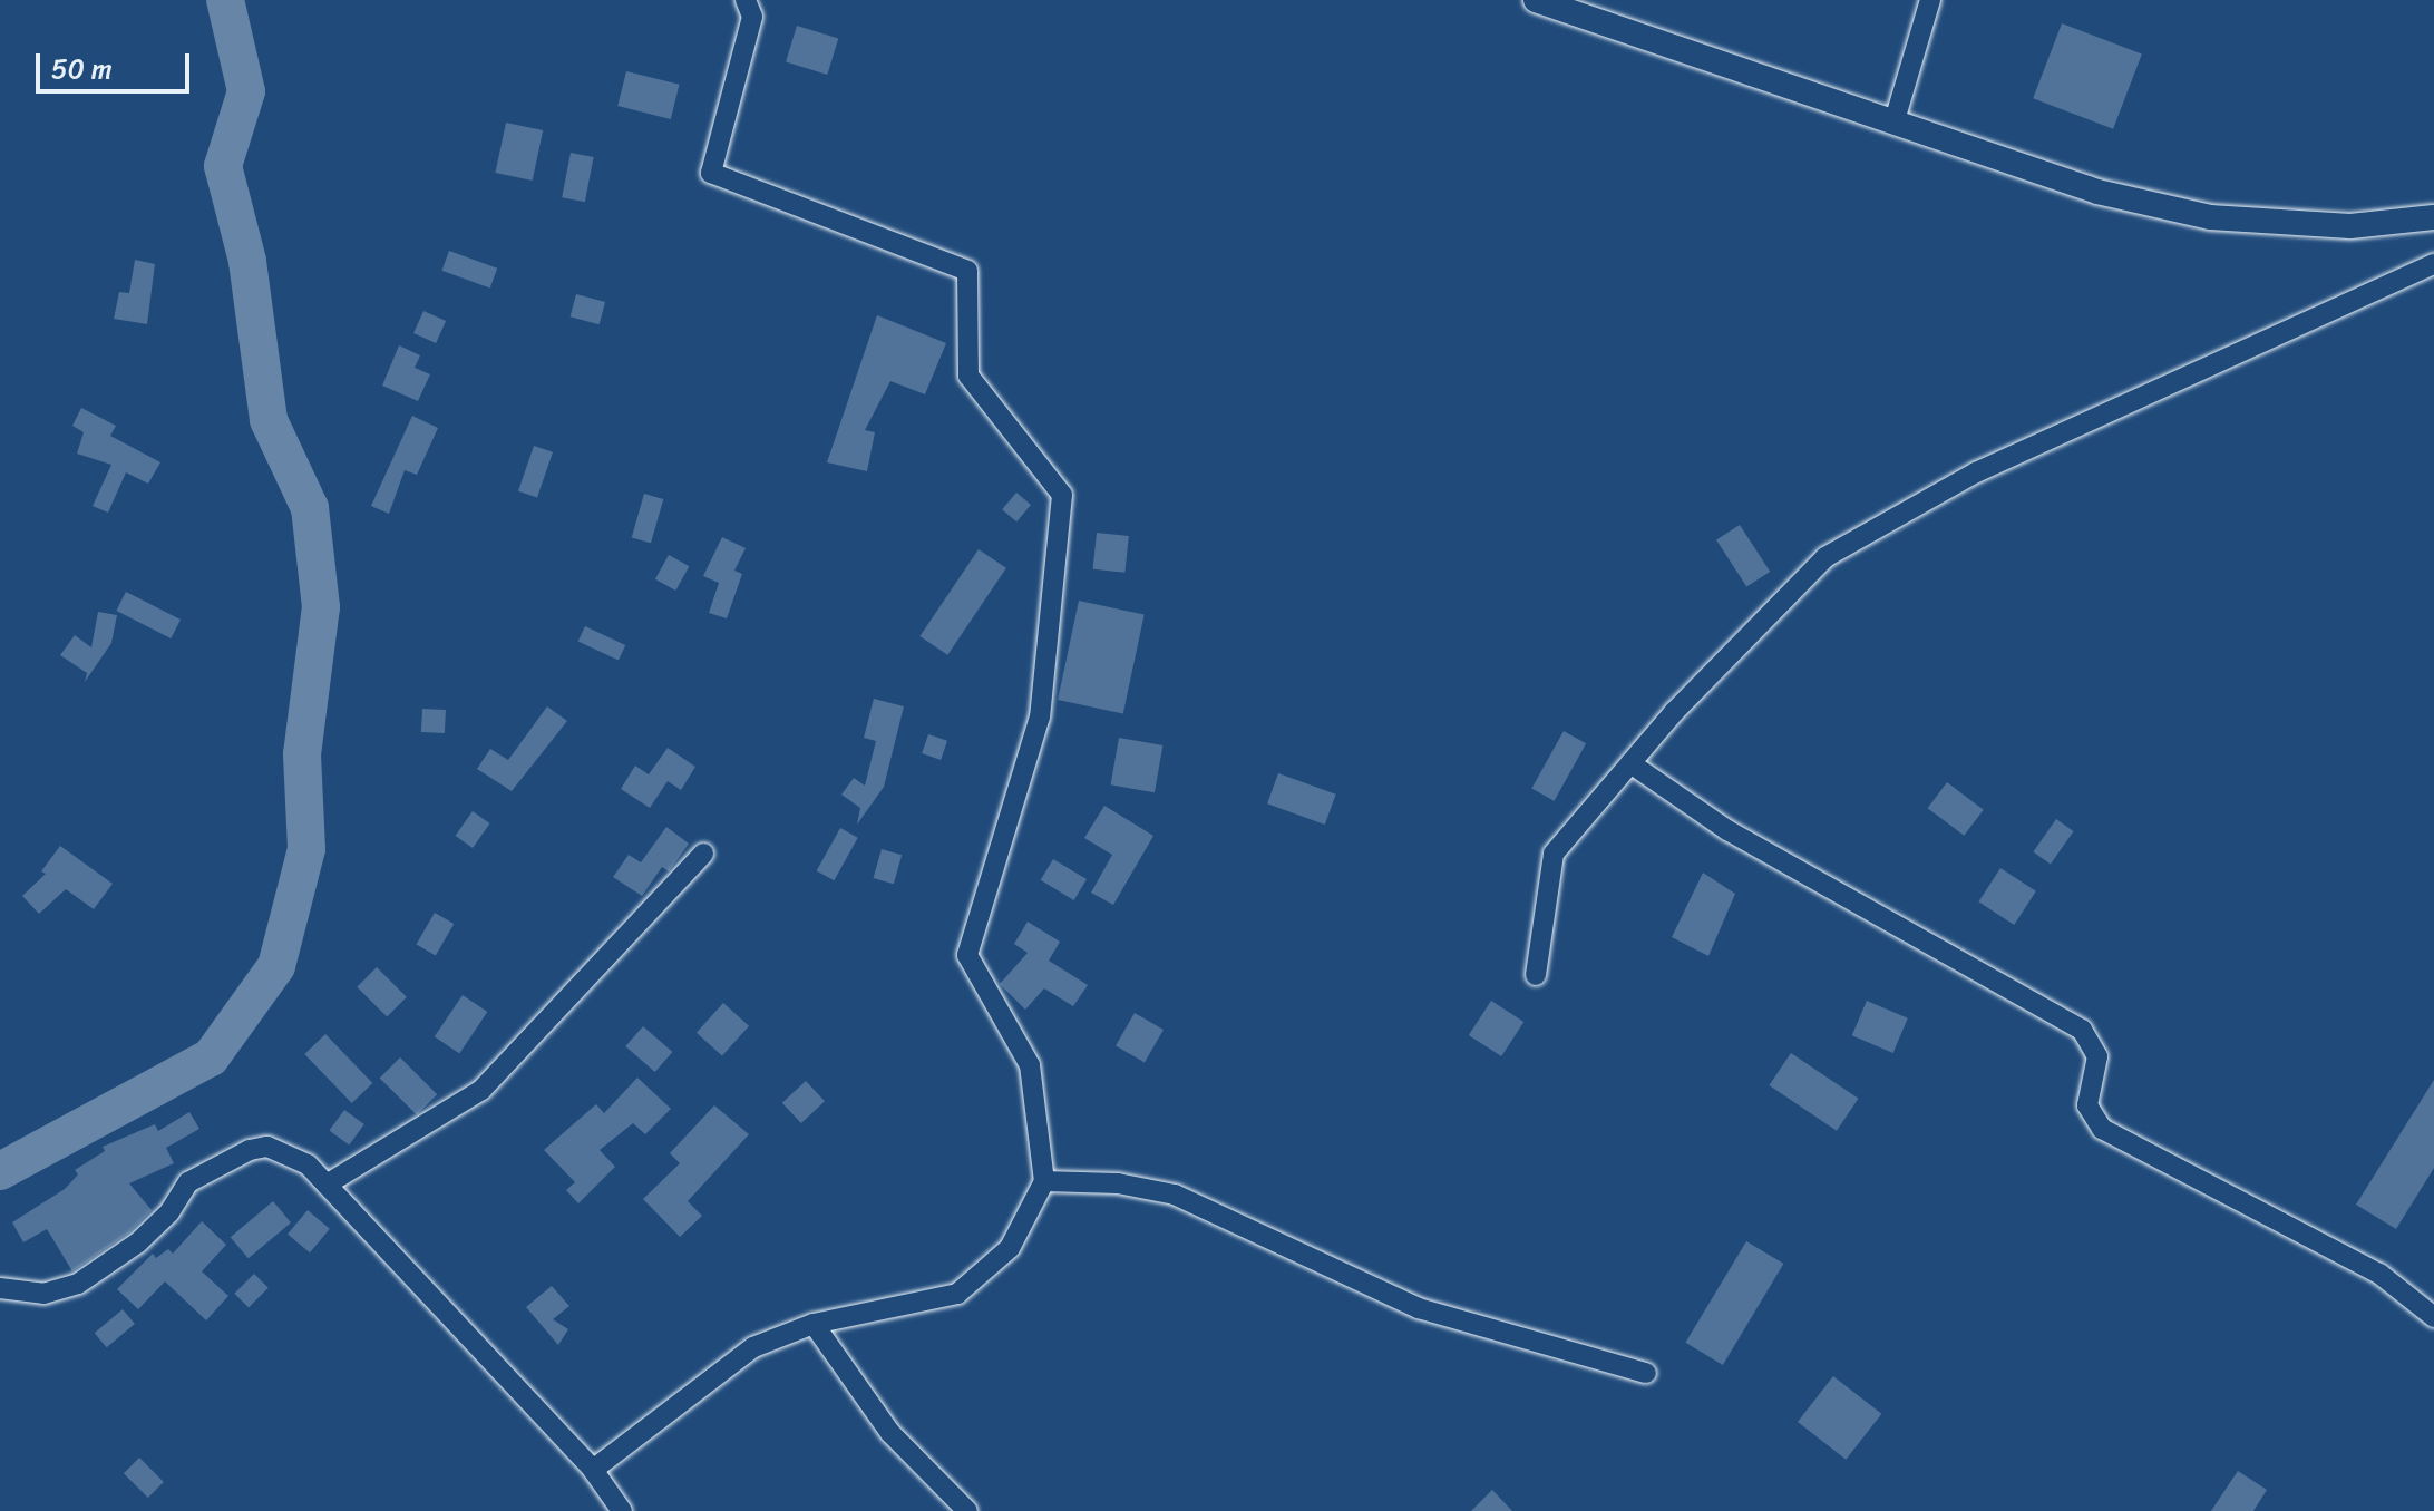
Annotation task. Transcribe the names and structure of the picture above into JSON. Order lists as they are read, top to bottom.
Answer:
{
  "scale_bar": "50 m"
}
